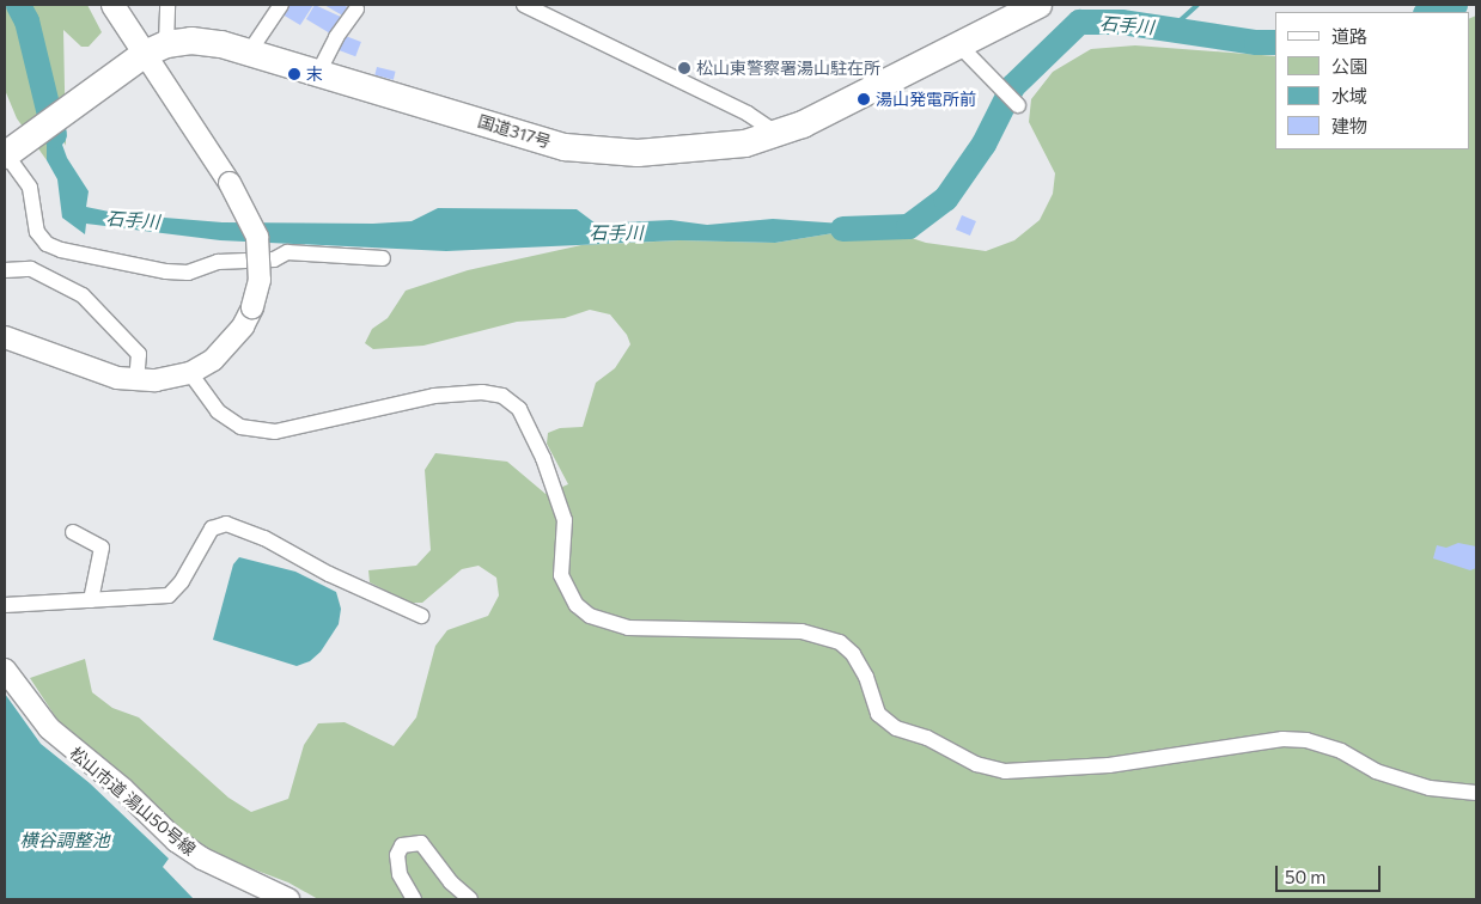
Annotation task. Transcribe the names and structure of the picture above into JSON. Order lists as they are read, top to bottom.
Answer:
{
  "streets": {
    "highway": ["国道317号"],
    "street": ["松山市道 湯山50号線"]
  },
  "water": ["石手川", "横谷調整池"],
  "places": ["松山東警察署湯山駐在所", "末", "湯山発電所前"],
  "legend": [
    "道路",
    "公園",
    "水域",
    "建物"
  ],
  "scale_bar": "50 m"
}
